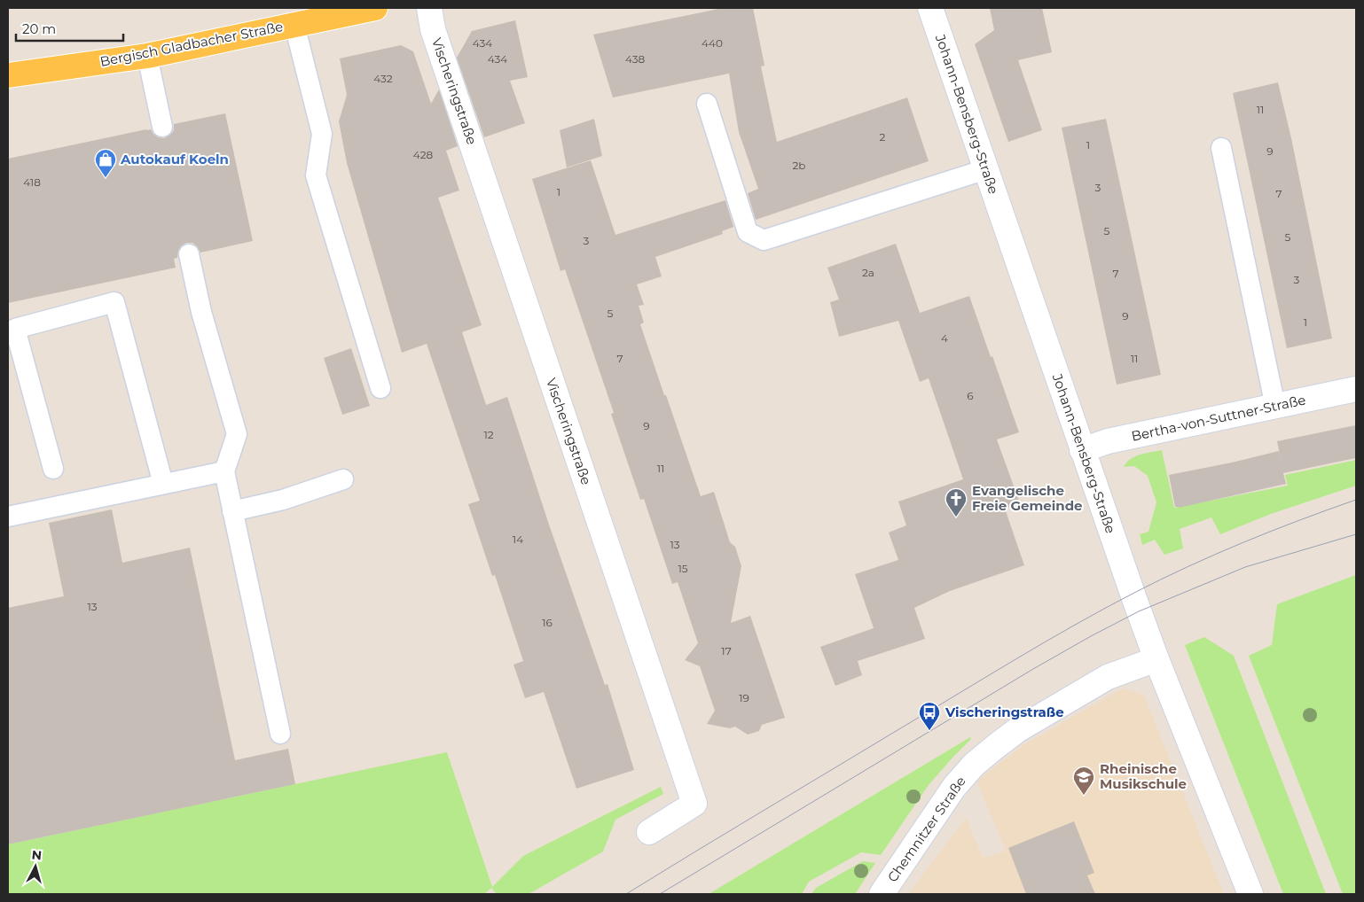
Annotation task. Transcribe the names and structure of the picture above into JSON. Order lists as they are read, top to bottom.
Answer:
{
  "streets": {
    "main road": ["Bergisch Gladbacher Straße"],
    "street": [
      "Vischeringstraße",
      "Johann-Bensberg-Straße",
      "Bertha-von-Suttner-Straße",
      "Chemnitzer Straße"
    ]
  },
  "crossings": [
    ["Johann-Bensberg-Straße", "Bertha-von-Suttner-Straße"],
    ["Johann-Bensberg-Straße", "Chemnitzer Straße"]
  ],
  "places": {
    "shop": ["Autokauf Koeln"],
    "church": ["Evangelische Freie Gemeinde"],
    "bus stop": ["Vischeringstraße"],
    "school or university": ["Rheinische Musikschule"]
  },
  "house_numbers": [
    "434",
    "440",
    "434",
    "438",
    "432",
    "11",
    "2",
    "1",
    "9",
    "428",
    "2b",
    "418",
    "3",
    "1",
    "7",
    "5",
    "5",
    "3",
    "2a",
    "7",
    "3",
    "5",
    "9",
    "1",
    "4",
    "7",
    "11",
    "6",
    "9",
    "12",
    "11",
    "14",
    "13",
    "15",
    "13",
    "16",
    "17",
    "19"
  ],
  "scale_bar": "20 m",
  "north": "top"
}
